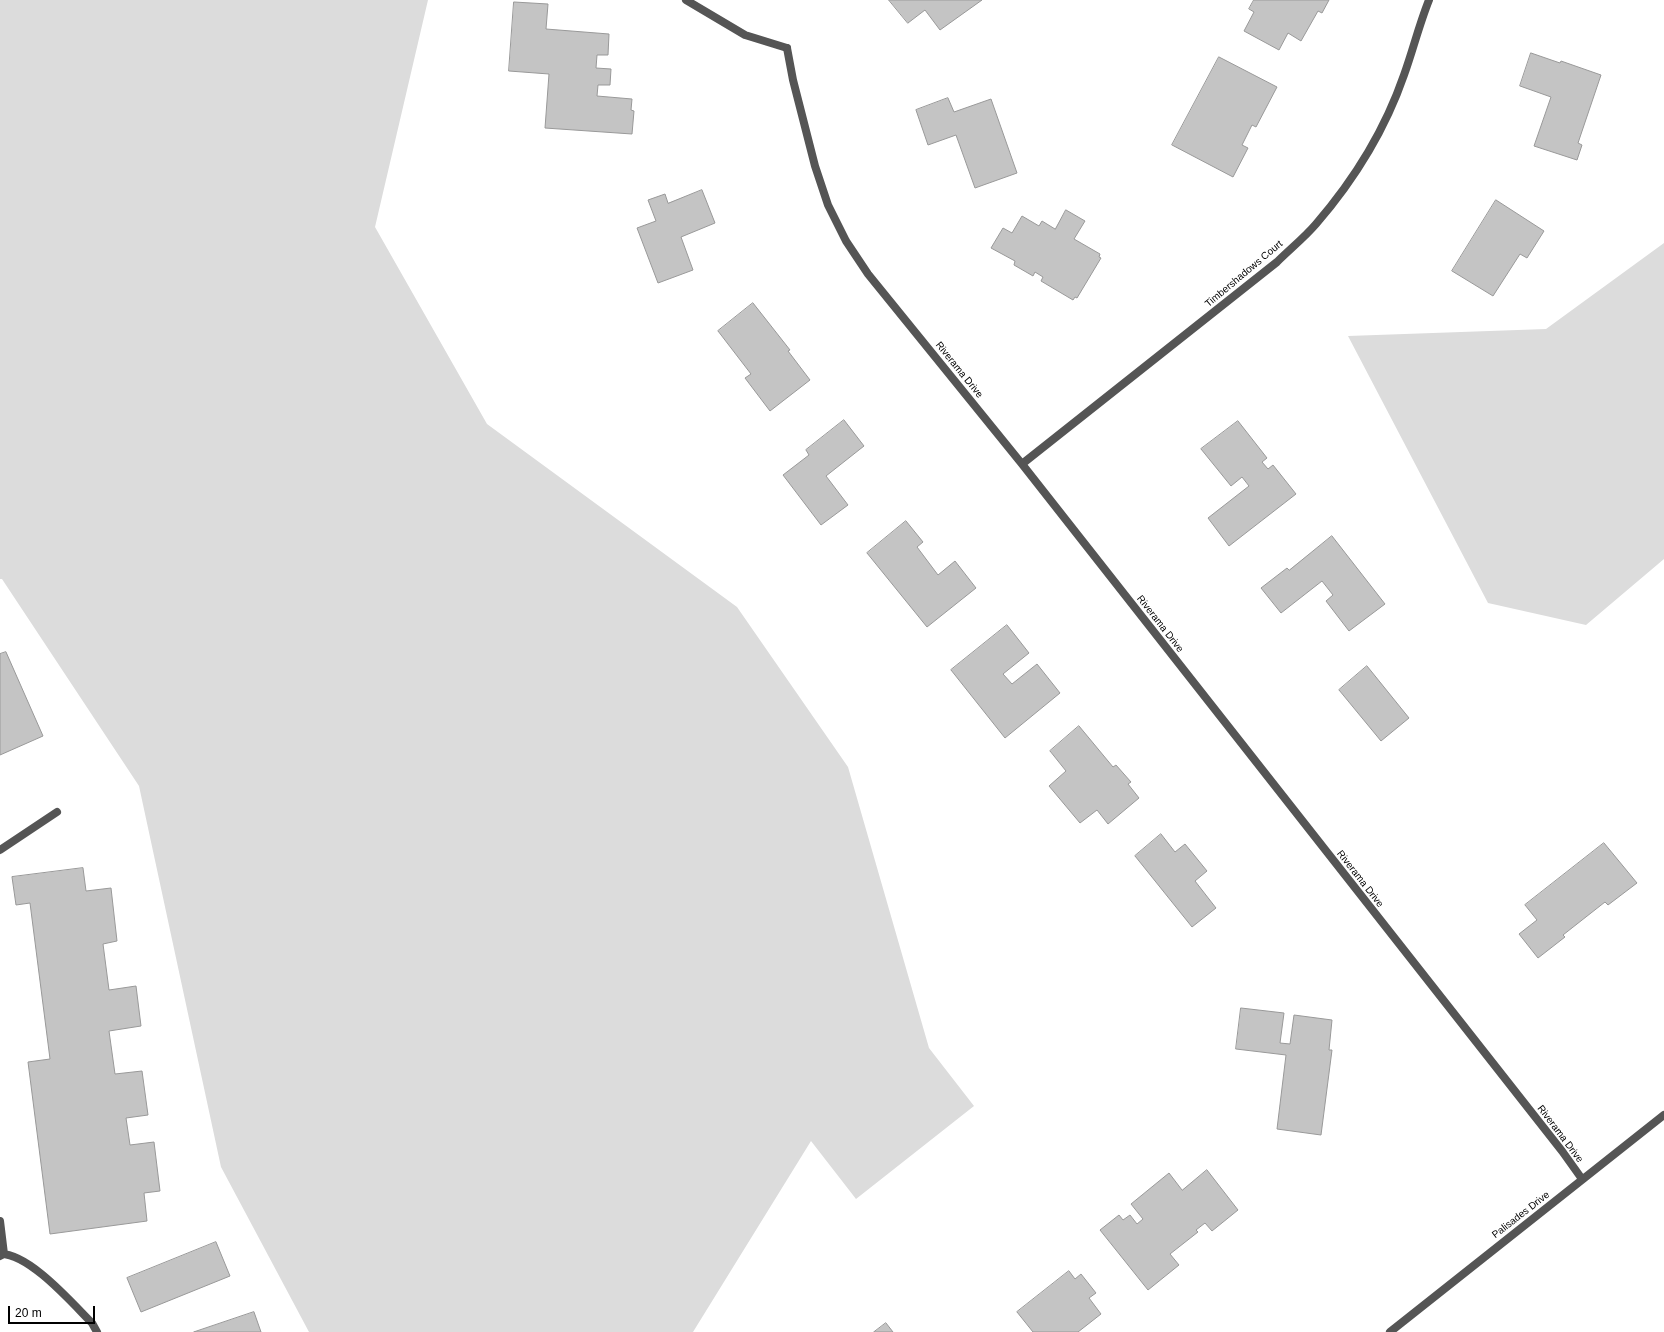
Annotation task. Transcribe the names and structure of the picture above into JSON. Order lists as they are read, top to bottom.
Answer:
{
  "streets": {
    "street": ["Timbershadows Court", "Riverama Drive", "Palisades Drive"]
  },
  "crossings": [
    ["Timbershadows Court", "Riverama Drive"],
    ["Riverama Drive", "Palisades Drive"]
  ],
  "scale_bar": "20 m"
}
